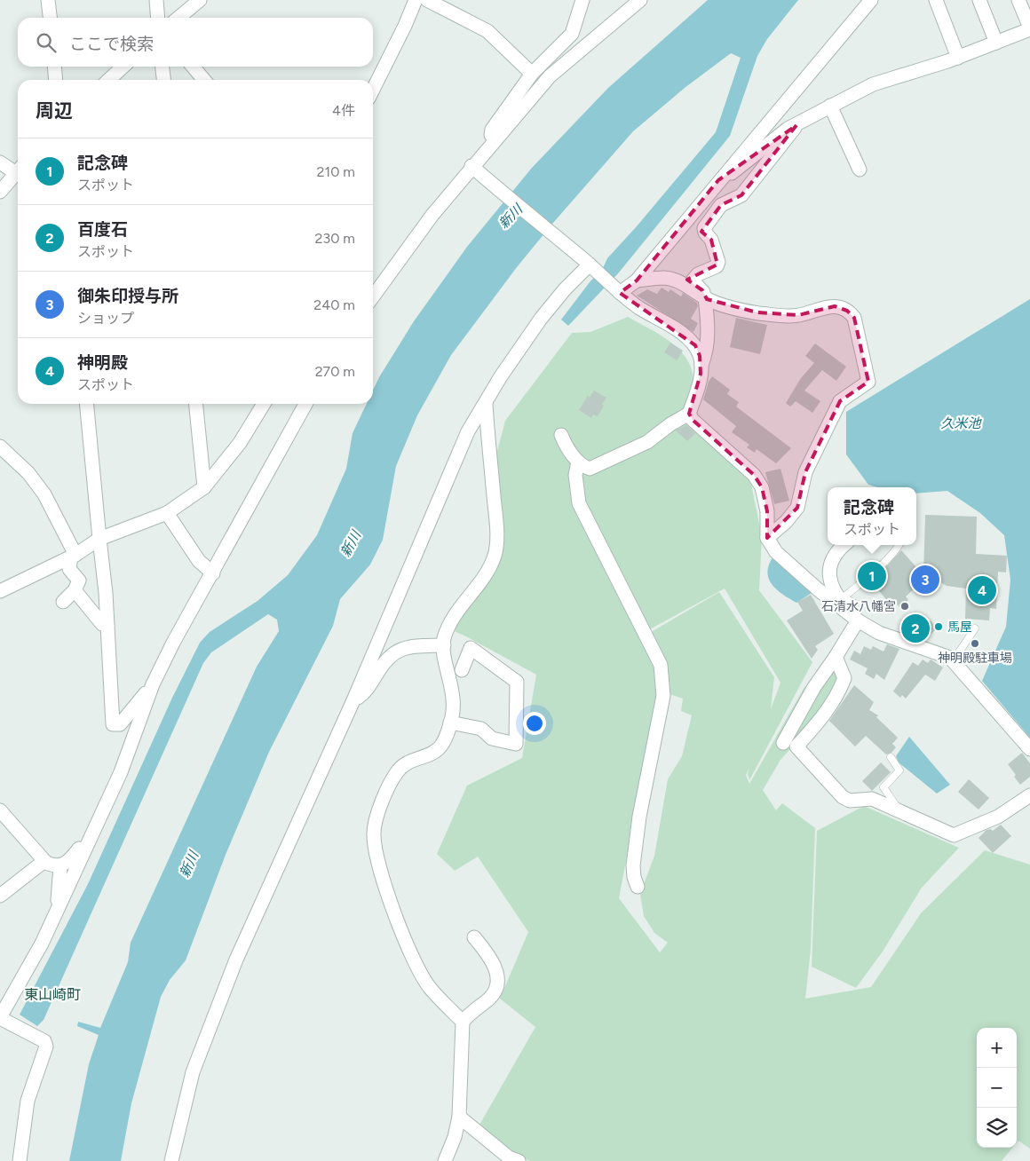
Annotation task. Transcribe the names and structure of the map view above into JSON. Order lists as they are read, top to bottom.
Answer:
{
  "districts": ["東山崎町"],
  "water": ["新川", "久米池"],
  "places": ["石清水八幡宮", "馬屋", "神明殿駐車場"],
  "page": {
    "search": "ここで検索",
    "heading": ["周辺", "4件"],
    "list": [
      {
        "mark": "1",
        "name": "記念碑",
        "note": "スポット",
        "value": "210 m"
      },
      {
        "mark": "2",
        "name": "百度石",
        "note": "スポット",
        "value": "230 m"
      },
      {
        "mark": "3",
        "name": "御朱印授与所",
        "note": "ショップ",
        "value": "240 m"
      },
      {
        "mark": "4",
        "name": "神明殿",
        "note": "スポット",
        "value": "270 m"
      }
    ],
    "popup": ["記念碑", "スポット"],
    "pins": [
      "1",
      "3",
      "4",
      "2"
    ],
    "map_buttons": ["+", "−"]
  }
}
